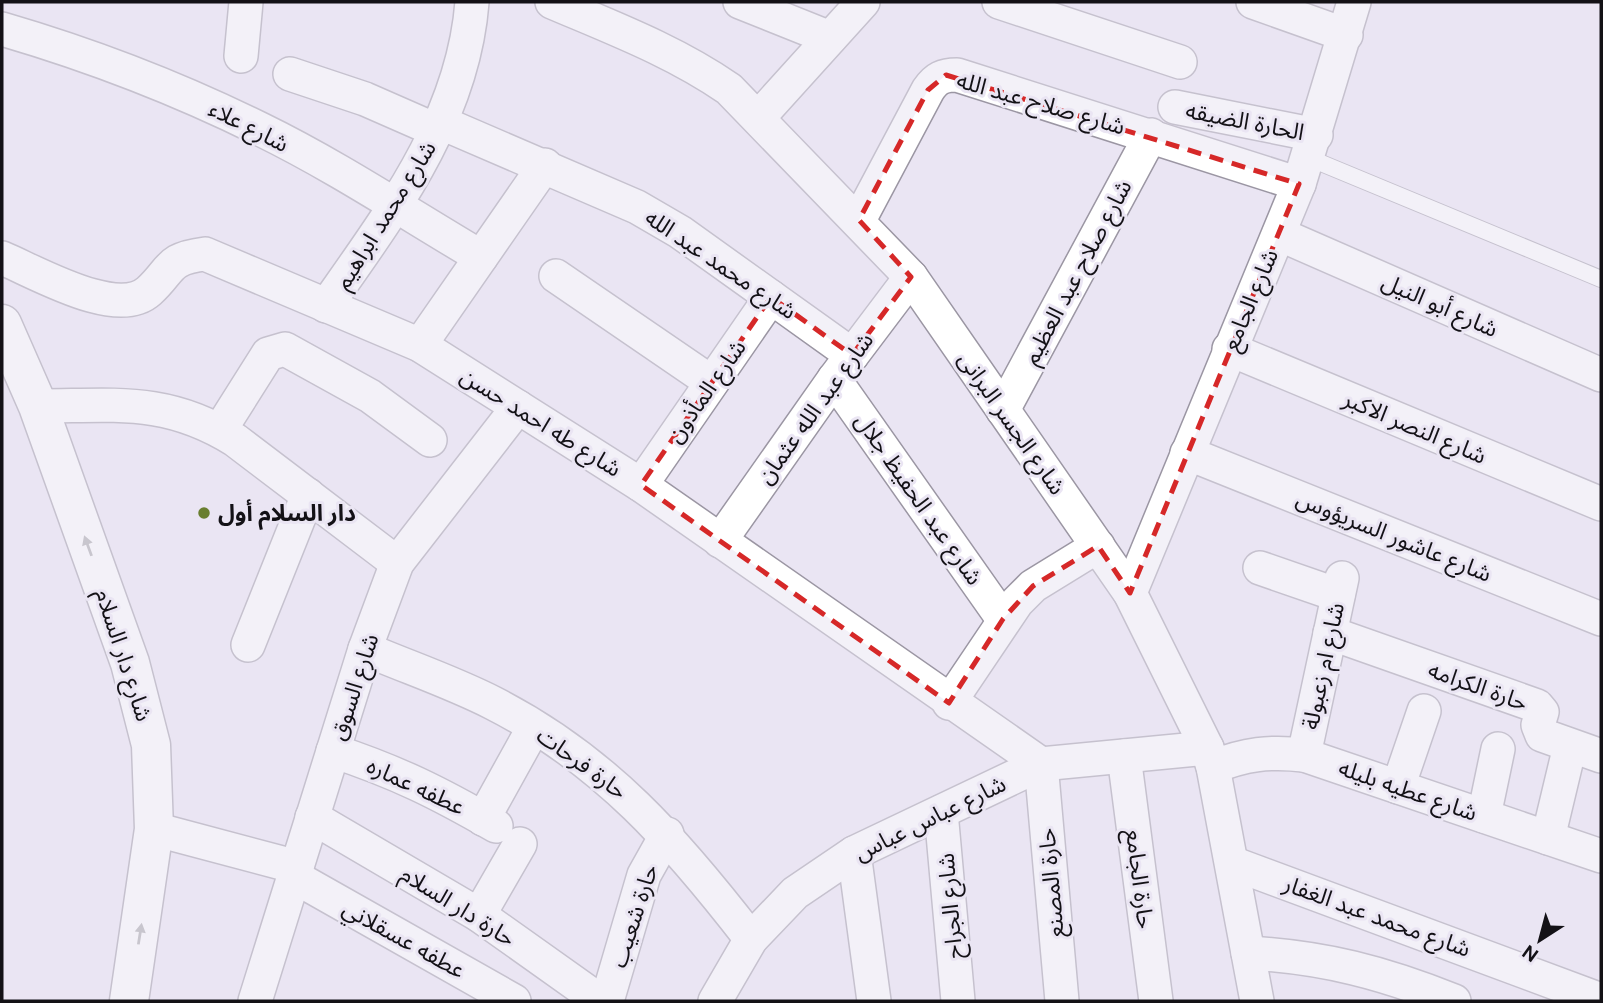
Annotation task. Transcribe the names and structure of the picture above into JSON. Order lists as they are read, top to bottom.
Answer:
{
  "streets": {
    "main road": ["شارع دار السلام"],
    "street": [
      "شارع صلاح عبد الله",
      "الحارة الضيقه",
      "شارع علاء",
      "شارع محمد ابراهيم",
      "شارع محمد عبد الله",
      "شارع صلاح عبد العظيم",
      "شارع الجامع",
      "شارع أبو النيل",
      "شارع المأذون",
      "شارع عبد الله عثمان",
      "شارع طه احمد حسن",
      "شارع الجسر البرانى",
      "شارع النصر الاكبر",
      "شارع عبد الحفيظ جلال",
      "شارع عاشور السريؤوس",
      "شارع ام زعبولة",
      "حارة الكرامه",
      "شارع السوق",
      "حارة فرحات",
      "عطفه عماره",
      "شارع عطيه بليله",
      "شارع عباس عباس",
      "حارة الجامع",
      "حارة المصنع",
      "حارة دار السلام",
      "شارع الجراح",
      "حارة شعيب",
      "شارع محمد عبد الغفار",
      "عطفه عسقلاني"
    ]
  },
  "crossings": [
    ["شارع صلاح عبد الله", "الحارة الضيقه"],
    ["شارع صلاح عبد الله", "شارع صلاح عبد العظيم"],
    ["شارع صلاح عبد الله", "شارع الجامع"],
    ["شارع صلاح عبد الله", "شارع الجسر البرانى"],
    ["الحارة الضيقه", "شارع الجامع"],
    ["شارع علاء", "شارع محمد ابراهيم"],
    ["شارع محمد ابراهيم", "شارع محمد عبد الله"],
    ["شارع محمد ابراهيم", "شارع طه احمد حسن"],
    ["شارع محمد عبد الله", "شارع المأذون"],
    ["شارع محمد عبد الله", "شارع عبد الله عثمان"],
    ["شارع محمد عبد الله", "شارع عبد الحفيظ جلال"],
    ["شارع صلاح عبد العظيم", "شارع الجسر البرانى"],
    ["شارع الجامع", "شارع أبو النيل"],
    ["شارع الجامع", "شارع الجسر البرانى"],
    ["شارع الجامع", "شارع النصر الاكبر"],
    ["شارع الجامع", "شارع عاشور السريؤوس"],
    ["شارع المأذون", "شارع طه احمد حسن"],
    ["شارع عبد الله عثمان", "شارع طه احمد حسن"],
    ["شارع عبد الله عثمان", "شارع الجسر البرانى"],
    ["شارع عبد الله عثمان", "شارع عبد الحفيظ جلال"],
    ["شارع طه احمد حسن", "شارع السوق"],
    ["شارع طه احمد حسن", "شارع عباس عباس"],
    ["شارع طه احمد حسن", "حارة المصنع"],
    ["شارع الجسر البرانى", "شارع عطيه بليله"],
    ["شارع الجسر البرانى", "شارع عباس عباس"],
    ["شارع الجسر البرانى", "شارع محمد عبد الغفار"],
    ["شارع دار السلام", "عطفه عسقلاني"],
    ["شارع ام زعبولة", "حارة الكرامه"],
    ["شارع ام زعبولة", "شارع عطيه بليله"],
    ["شارع السوق", "حارة فرحات"],
    ["شارع السوق", "عطفه عماره"],
    ["شارع السوق", "حارة دار السلام"],
    ["شارع السوق", "عطفه عسقلاني"],
    ["حارة فرحات", "شارع عباس عباس"],
    ["حارة فرحات", "حارة شعيب"],
    ["شارع عطيه بليله", "شارع عباس عباس"],
    ["شارع عباس عباس", "حارة الجامع"],
    ["شارع عباس عباس", "حارة المصنع"],
    ["شارع عباس عباس", "شارع الجراح"]
  ],
  "places": ["دار السلام أول"],
  "north": "bottom left"
}
